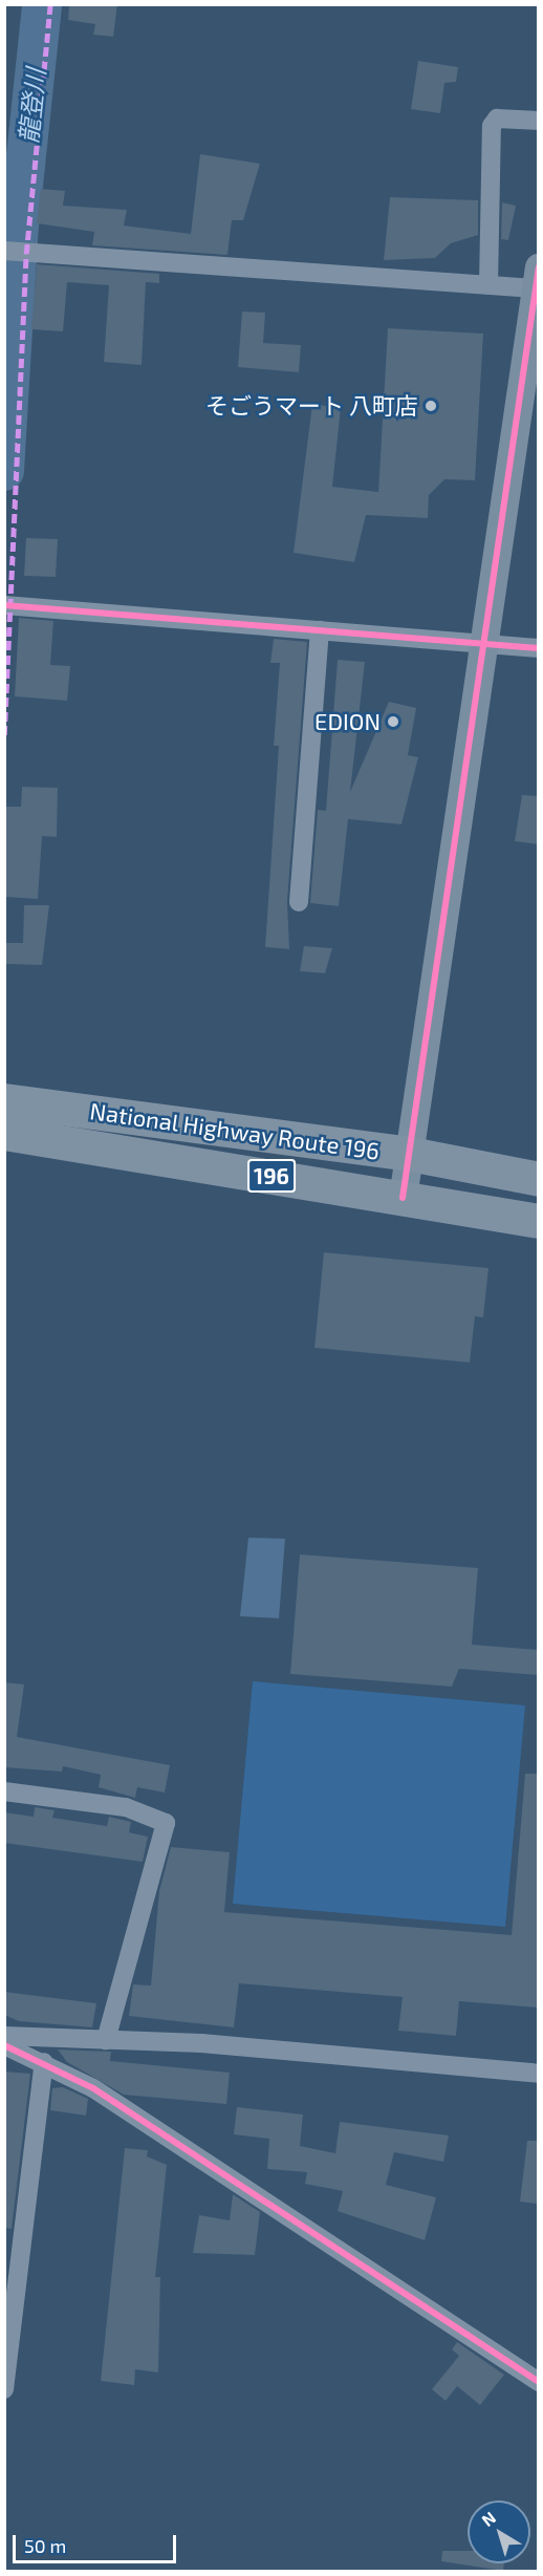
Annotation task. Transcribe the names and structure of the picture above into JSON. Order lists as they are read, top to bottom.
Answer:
{
  "streets": {
    "highway": ["National Highway Route 196", "196"]
  },
  "water": ["龍登川"],
  "places": ["そごうマート 八町店", "EDION"],
  "scale_bar": "50 m",
  "north": "top left"
}
